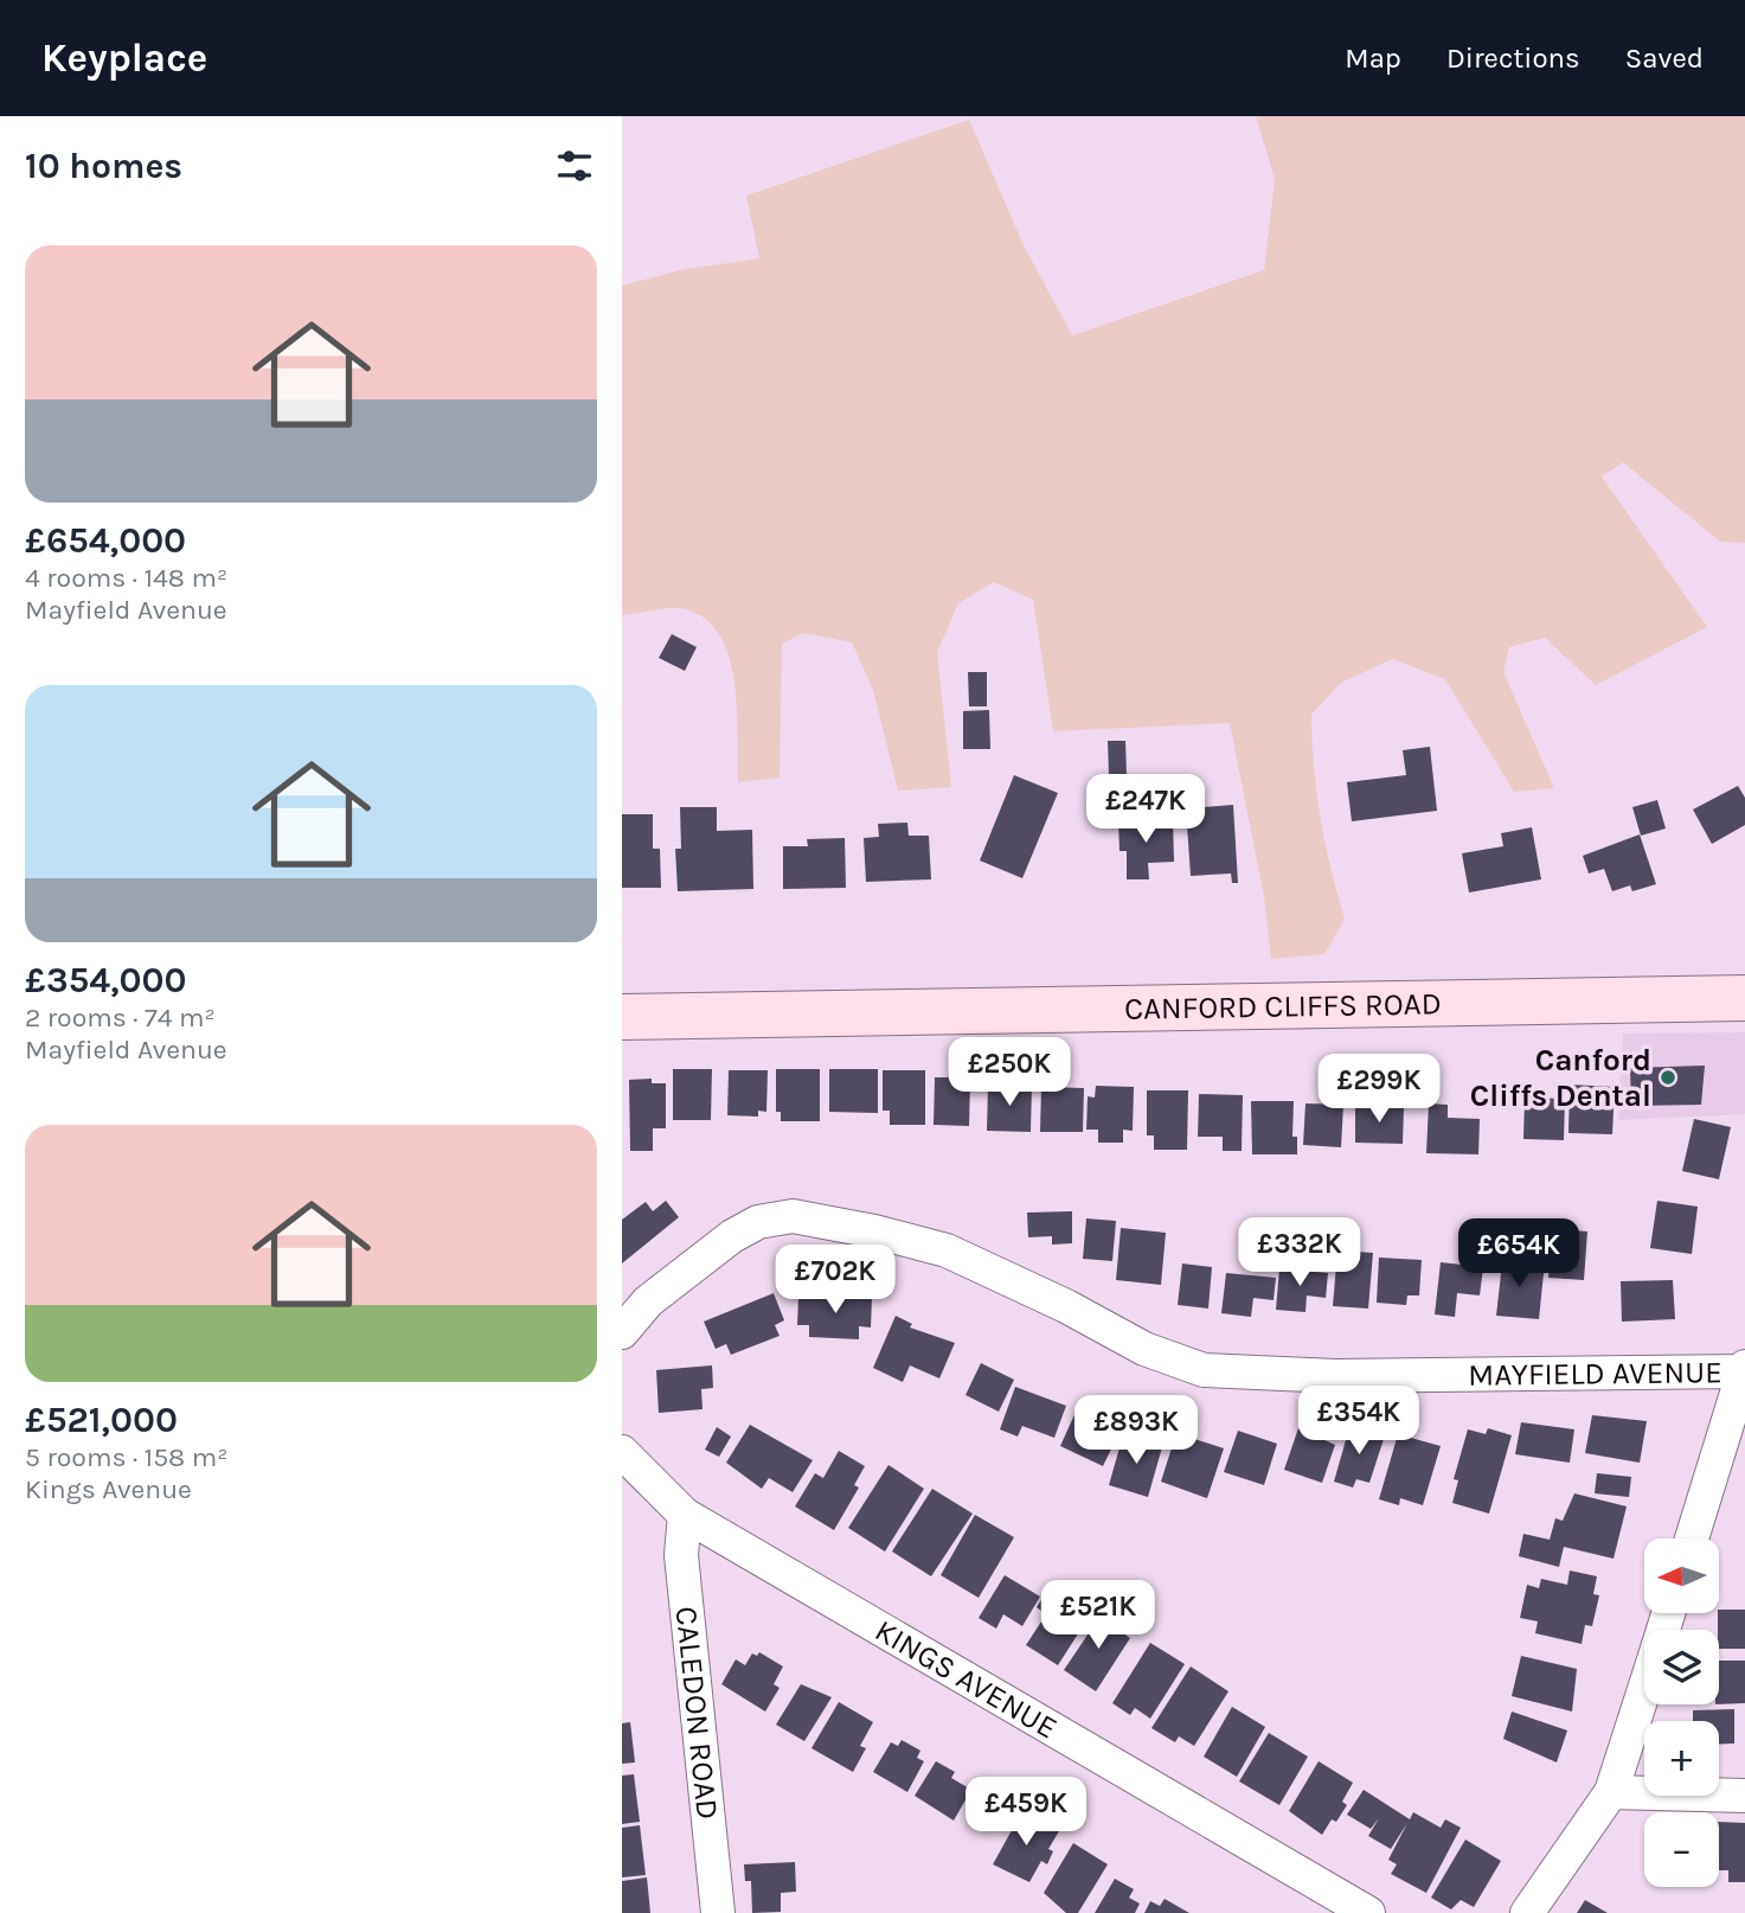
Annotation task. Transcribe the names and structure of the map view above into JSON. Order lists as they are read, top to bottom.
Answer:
{
  "streets": {
    "street": [
      "CANFORD CLIFFS ROAD",
      "MAYFIELD AVENUE",
      "KINGS AVENUE",
      "CALEDON ROAD"
    ]
  },
  "crossings": [
    ["KINGS AVENUE", "CALEDON ROAD"]
  ],
  "places": ["Canford Cliffs Dental"],
  "north": "left",
  "page": {
    "header": "Keyplace",
    "nav": ["Map", "Directions", "Saved"],
    "heading": "10 homes",
    "list": [
      {
        "name": "£654,000",
        "note": "4 rooms · 148 m² · Mayfield Avenue"
      },
      {
        "name": "£354,000",
        "note": "2 rooms · 74 m² · Mayfield Avenue"
      },
      {
        "name": "£521,000",
        "note": "5 rooms · 158 m² · Kings Avenue"
      }
    ],
    "price": [
      "£247K",
      "£250K",
      "£299K",
      "£332K",
      "£654K",
      "£702K",
      "£354K",
      "£893K",
      "£521K",
      "£459K"
    ],
    "map_buttons": ["+", "−"]
  }
}
